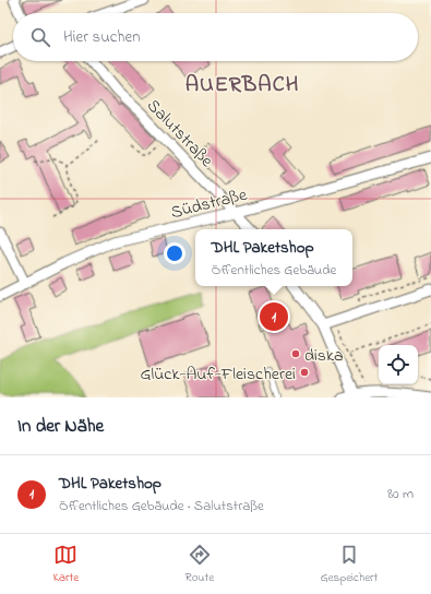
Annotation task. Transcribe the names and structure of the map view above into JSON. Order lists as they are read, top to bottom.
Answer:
{
  "streets": {
    "street": ["Salutstraße", "Südstraße"]
  },
  "crossings": [
    ["Salutstraße", "Südstraße"]
  ],
  "districts": ["AUERBACH"],
  "places": ["diska", "Glück-Auf-Fleischerei"],
  "page": {
    "search": "Hier suchen",
    "popup": ["DHL Paketshop", "Öffentliches Gebäude"],
    "pins": "1",
    "heading": "In der Nähe",
    "list": [
      {
        "mark": "1",
        "name": "DHL Paketshop",
        "note": "Öffentliches Gebäude · Salutstraße",
        "value": "80 m"
      }
    ],
    "nav": ["Karte", "Route", "Gespeichert"]
  }
}
